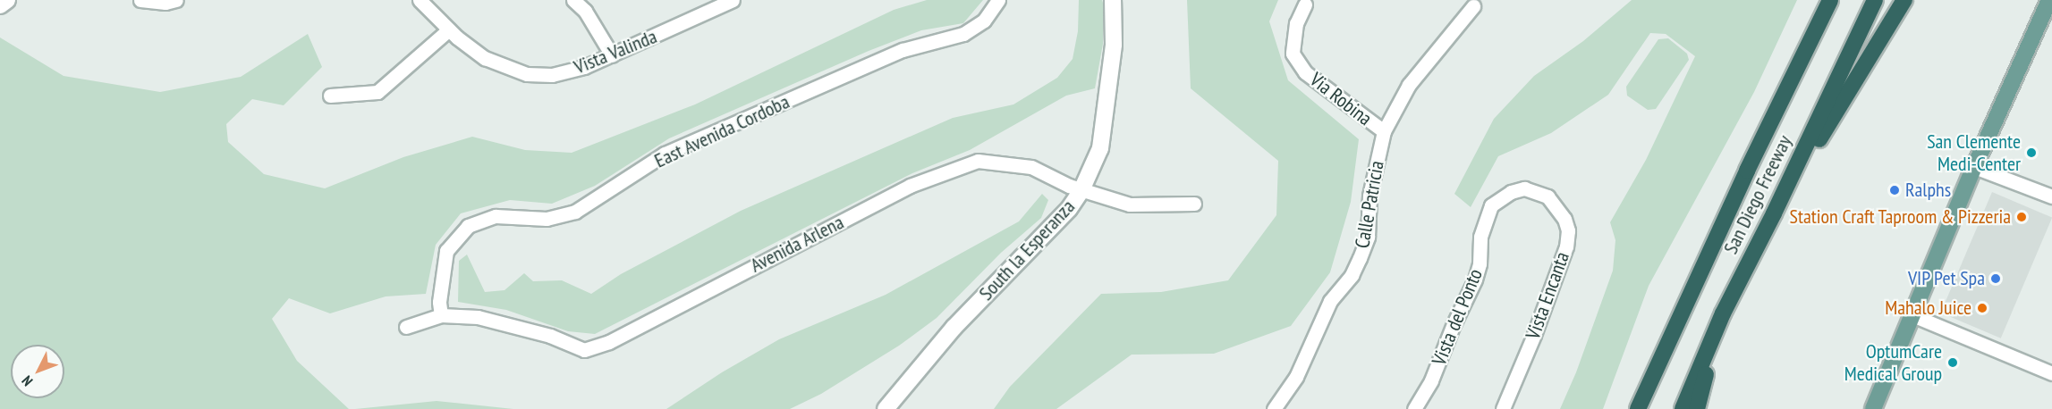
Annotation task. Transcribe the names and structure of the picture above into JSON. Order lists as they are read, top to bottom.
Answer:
{
  "streets": {
    "highway": ["San Diego Freeway"],
    "street": [
      "Vista Valinda",
      "Via Robina",
      "East Avenida Cordoba",
      "Calle Patricia",
      "Avenida Arlena",
      "South la Esperanza",
      "Vista Encanta",
      "Vista del Ponto"
    ]
  },
  "crossings": [
    ["Via Robina", "Calle Patricia"],
    ["East Avenida Cordoba", "Avenida Arlena"],
    ["Avenida Arlena", "South la Esperanza"],
    ["Vista Encanta", "Vista del Ponto"]
  ],
  "places": [
    "San Clemente Medi-Center",
    "Ralphs",
    "Station Craft Taproom & Pizzeria",
    "VIP Pet Spa",
    "Mahalo Juice",
    "OptumCare Medical Group"
  ],
  "north": "bottom left"
}
